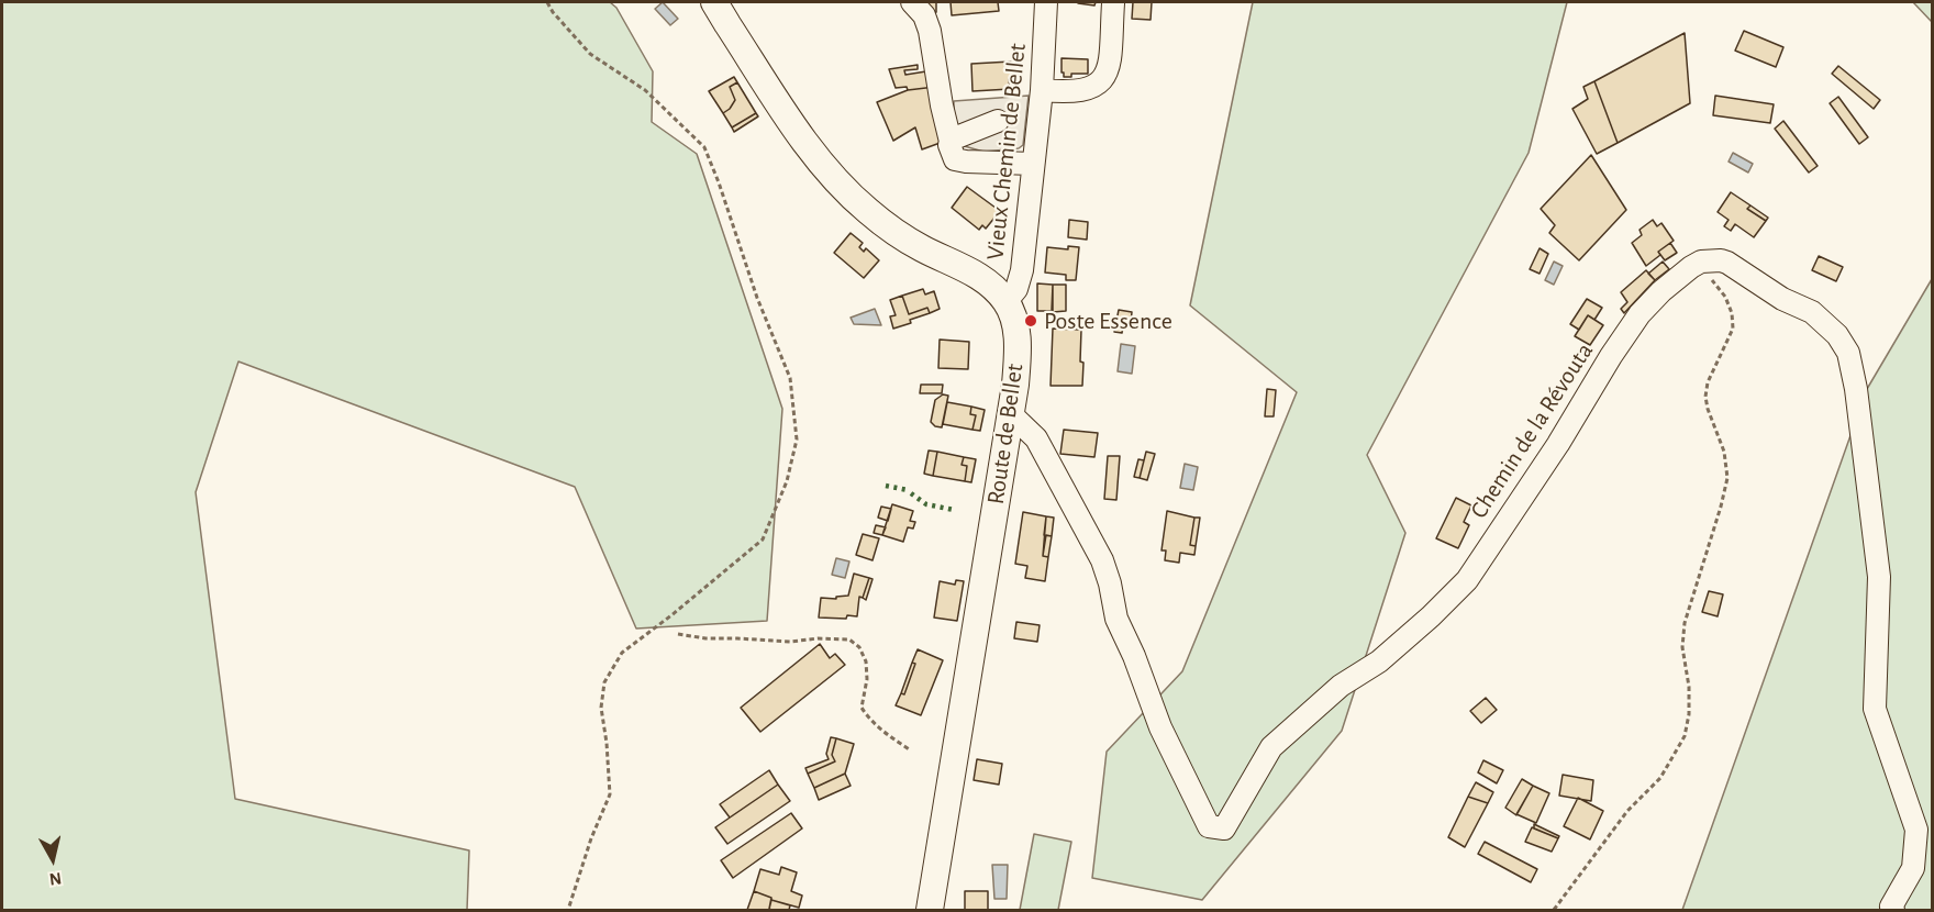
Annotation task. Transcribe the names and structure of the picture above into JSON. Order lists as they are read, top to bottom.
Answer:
{
  "streets": {
    "main road": ["Route de Bellet"],
    "street": ["Vieux Chemin de Bellet", "Chemin de la Révouta"]
  },
  "crossings": [
    ["Vieux Chemin de Bellet", "Route de Bellet"],
    ["Chemin de la Révouta", "Route de Bellet"]
  ],
  "places": ["Poste Essence"],
  "north": "bottom"
}
